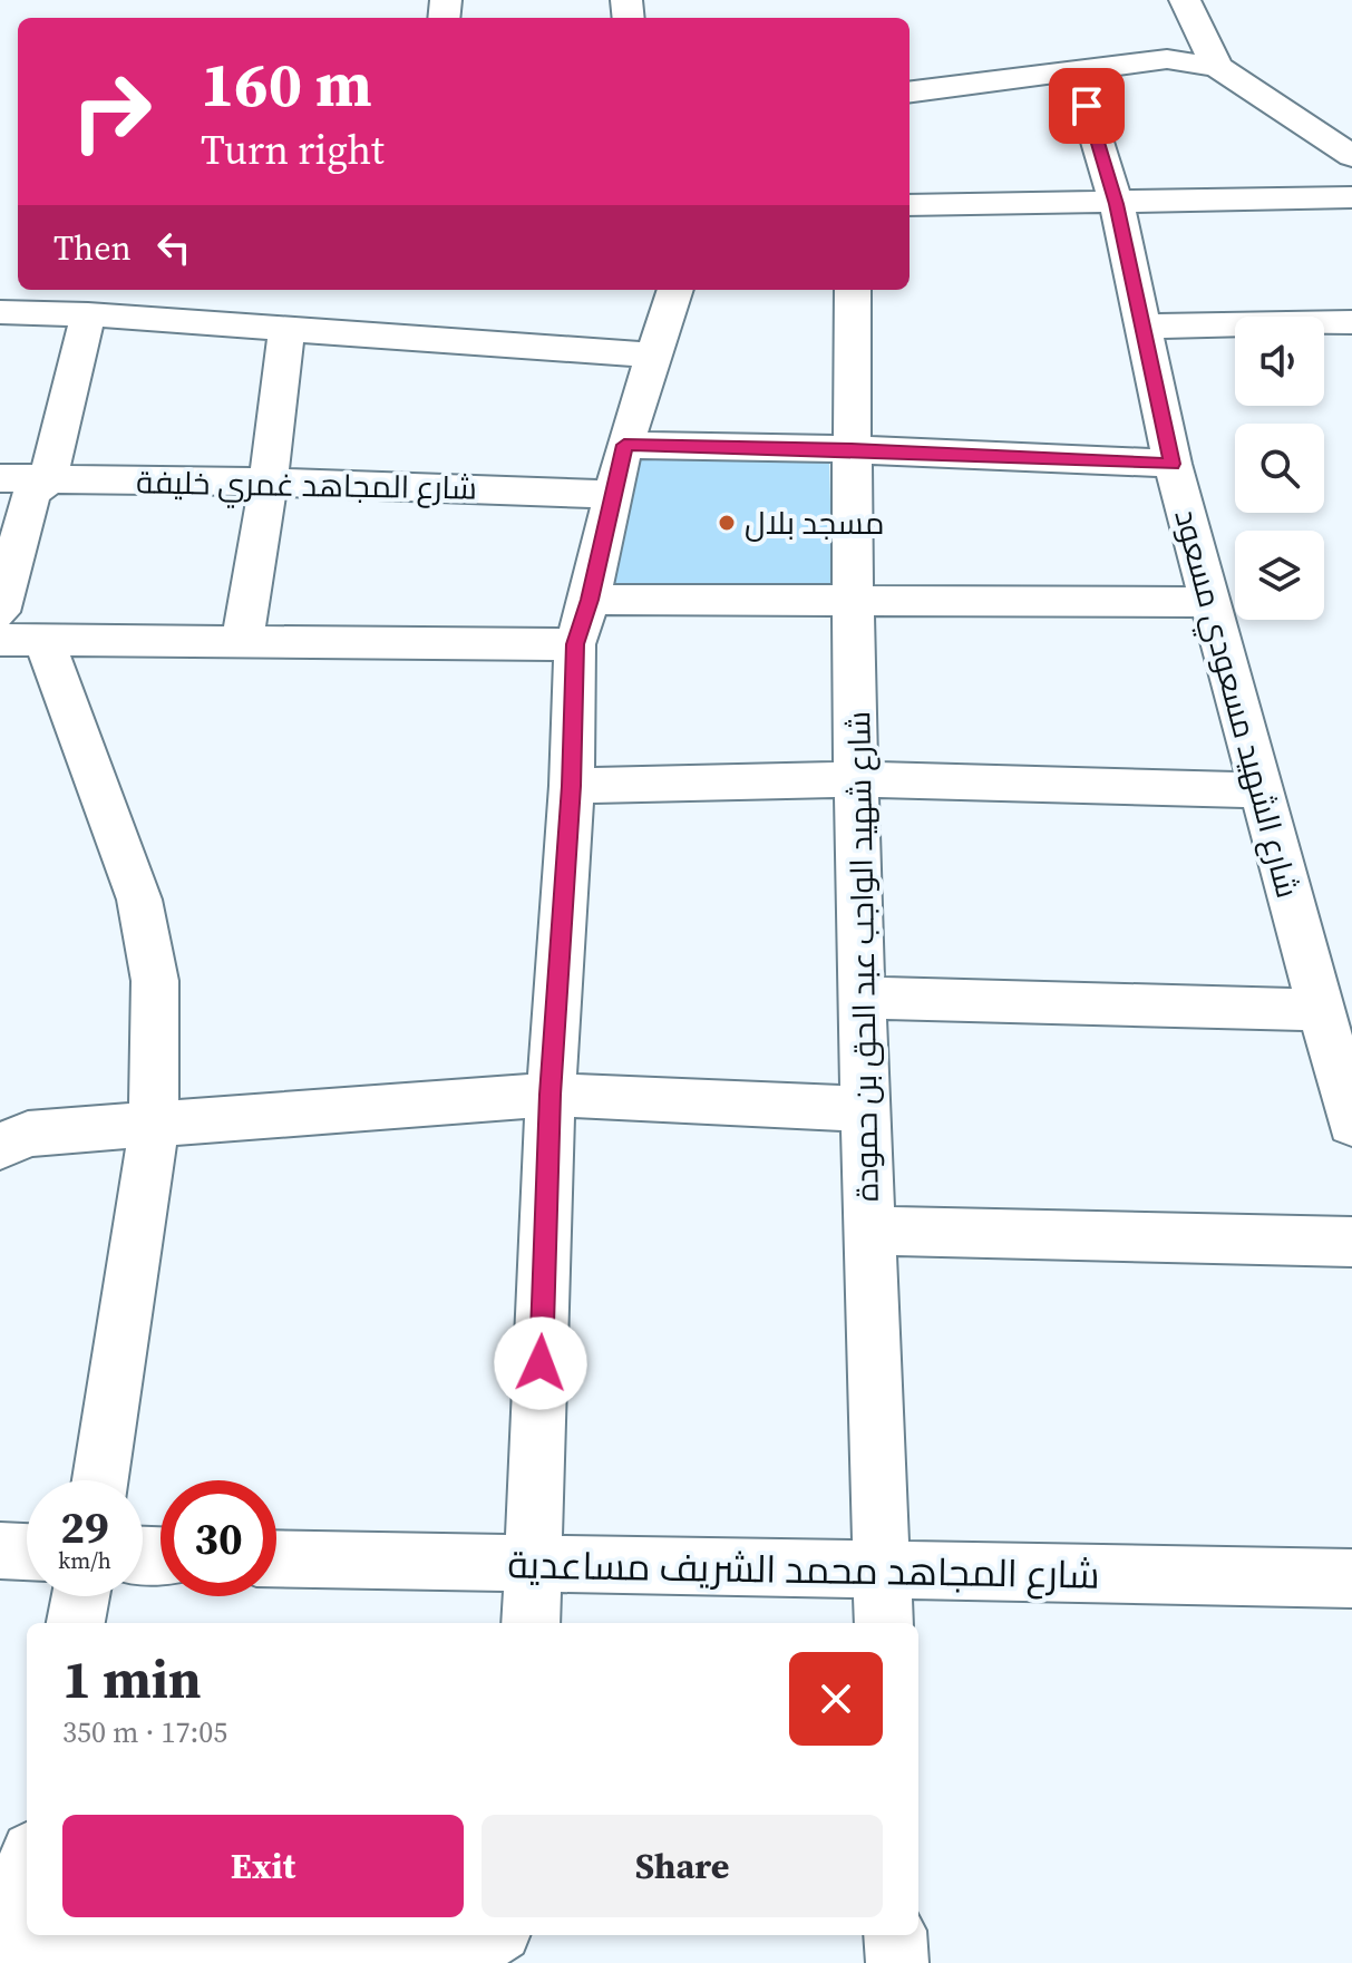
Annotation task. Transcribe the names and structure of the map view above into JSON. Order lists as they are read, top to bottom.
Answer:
{
  "streets": {
    "street": [
      "شارع المجاهد غمري خليفة",
      "شارع الشهيد مسعودي مسعود",
      "شارع شهيد الواجب عبد الحق بن حمودة",
      "شارع المجاهد محمد الشريف مساعدية"
    ]
  },
  "crossings": [
    ["شارع شهيد الواجب عبد الحق بن حمودة", "شارع المجاهد محمد الشريف مساعدية"]
  ],
  "places": ["مسجد بلال"],
  "page": {
    "turn": ["160 m", "Turn right"],
    "then": "Then",
    "speed": "29 km/h",
    "limit": "30",
    "heading": ["1 min", "350 m · 17:05"],
    "buttons": ["Exit", "Share"]
  }
}
